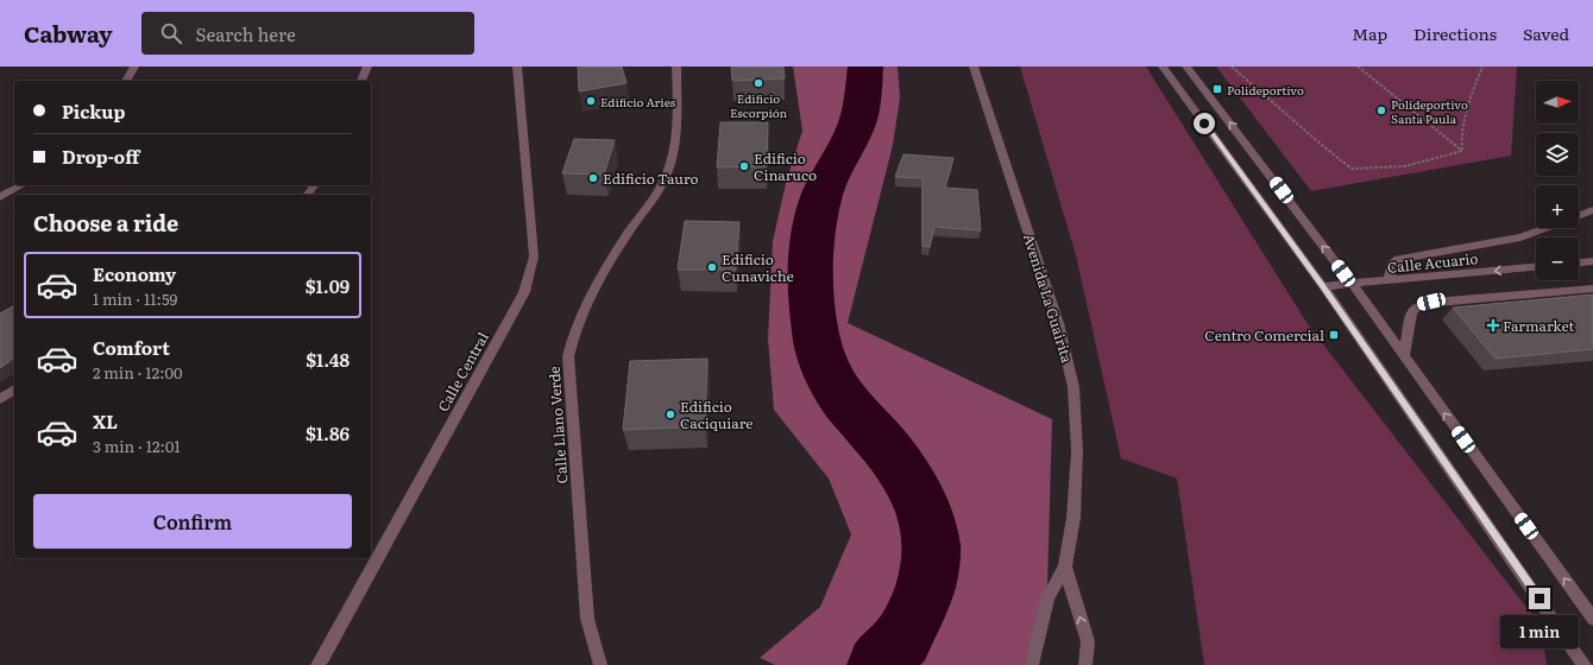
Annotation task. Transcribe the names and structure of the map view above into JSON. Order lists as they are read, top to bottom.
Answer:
{
  "streets": {
    "street": [
      "Calle Acuario",
      "Avenida La Guairita",
      "Calle Central",
      "Calle Llano Verde"
    ]
  },
  "places": {
    "other": [
      "Edificio Escorpión",
      "Edificio Aries",
      "Polideportivo Santa Paula",
      "Edificio Cinaruco",
      "Edificio Tauro",
      "Edificio Cunaviche",
      "Edificio Caciquiare"
    ],
    "transit": ["Polideportivo", "Centro Comercial"],
    "health": ["Farmarket"]
  },
  "north": "right",
  "page": {
    "header": "Cabway",
    "search": "Search here",
    "nav": ["Map", "Directions", "Saved"],
    "map_buttons": ["+", "−"],
    "banner": ["Pickup", "Drop-off"],
    "heading": "Choose a ride",
    "list": [
      {
        "name": "Economy",
        "note": "1 min · 11:59",
        "value": "$1.09"
      },
      {
        "name": "Comfort",
        "note": "2 min · 12:00",
        "value": "$1.48"
      },
      {
        "name": "XL",
        "note": "3 min · 12:01",
        "value": "$1.86"
      }
    ],
    "buttons": "Confirm",
    "bubble": "1 min"
  }
}
